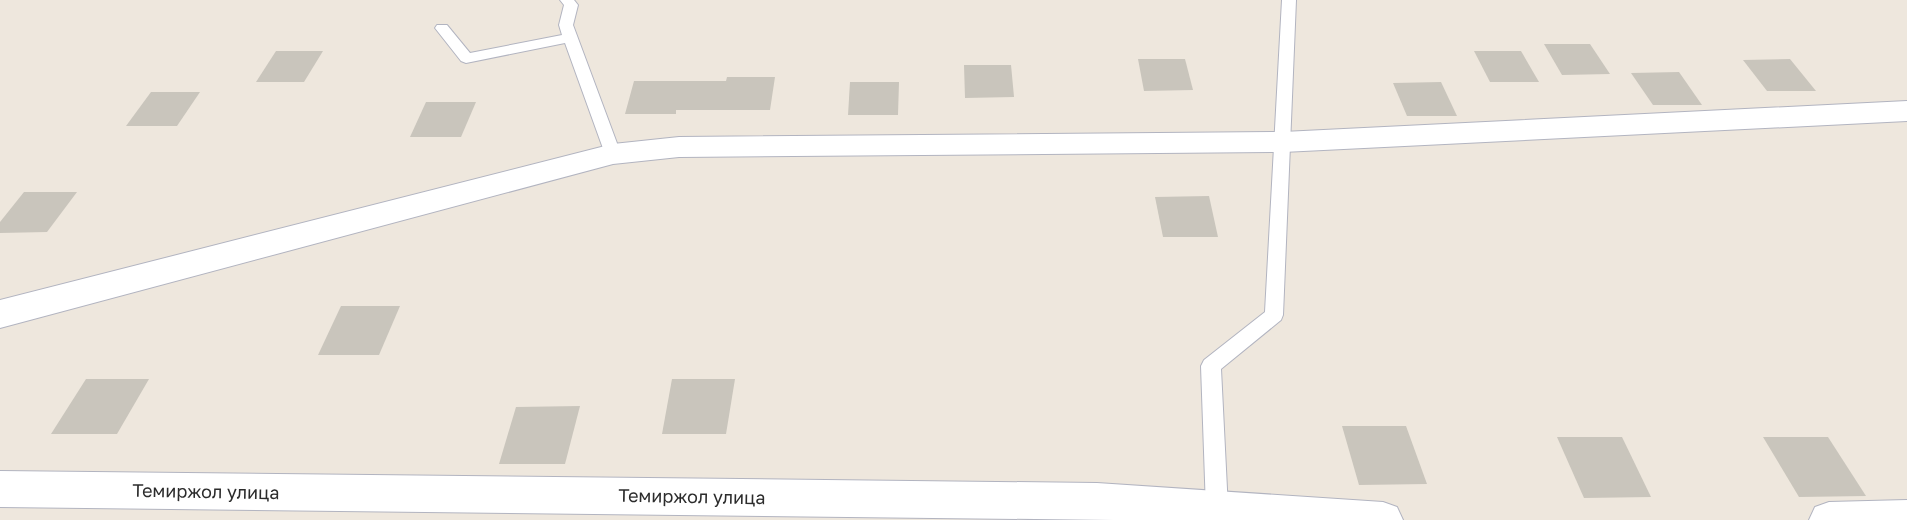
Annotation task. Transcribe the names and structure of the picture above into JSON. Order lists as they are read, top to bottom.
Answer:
{
  "streets": {
    "street": ["Темиржол улица"]
  }
}
